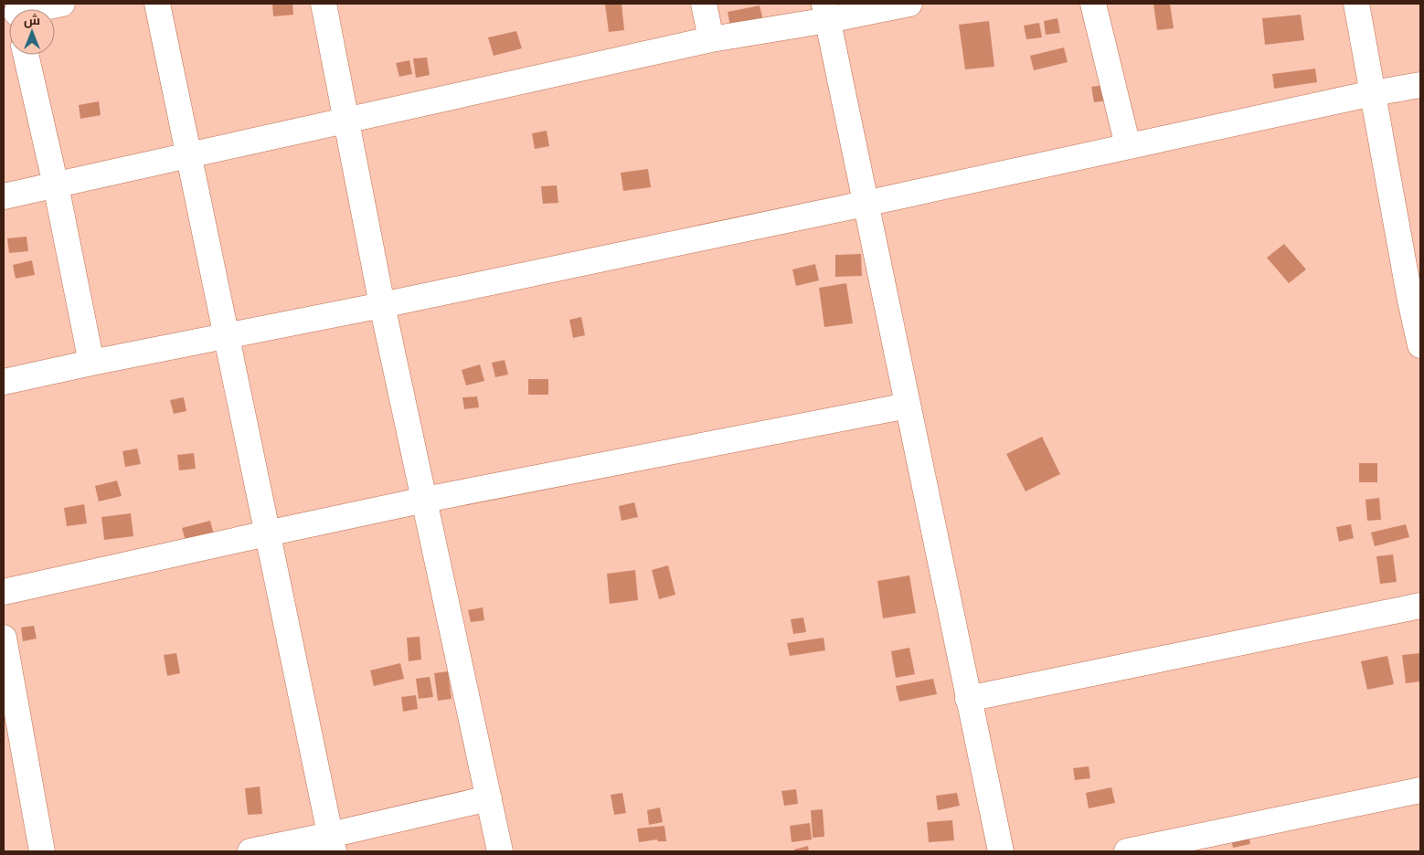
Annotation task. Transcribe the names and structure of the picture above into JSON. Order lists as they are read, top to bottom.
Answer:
{
  "north": "top"
}
